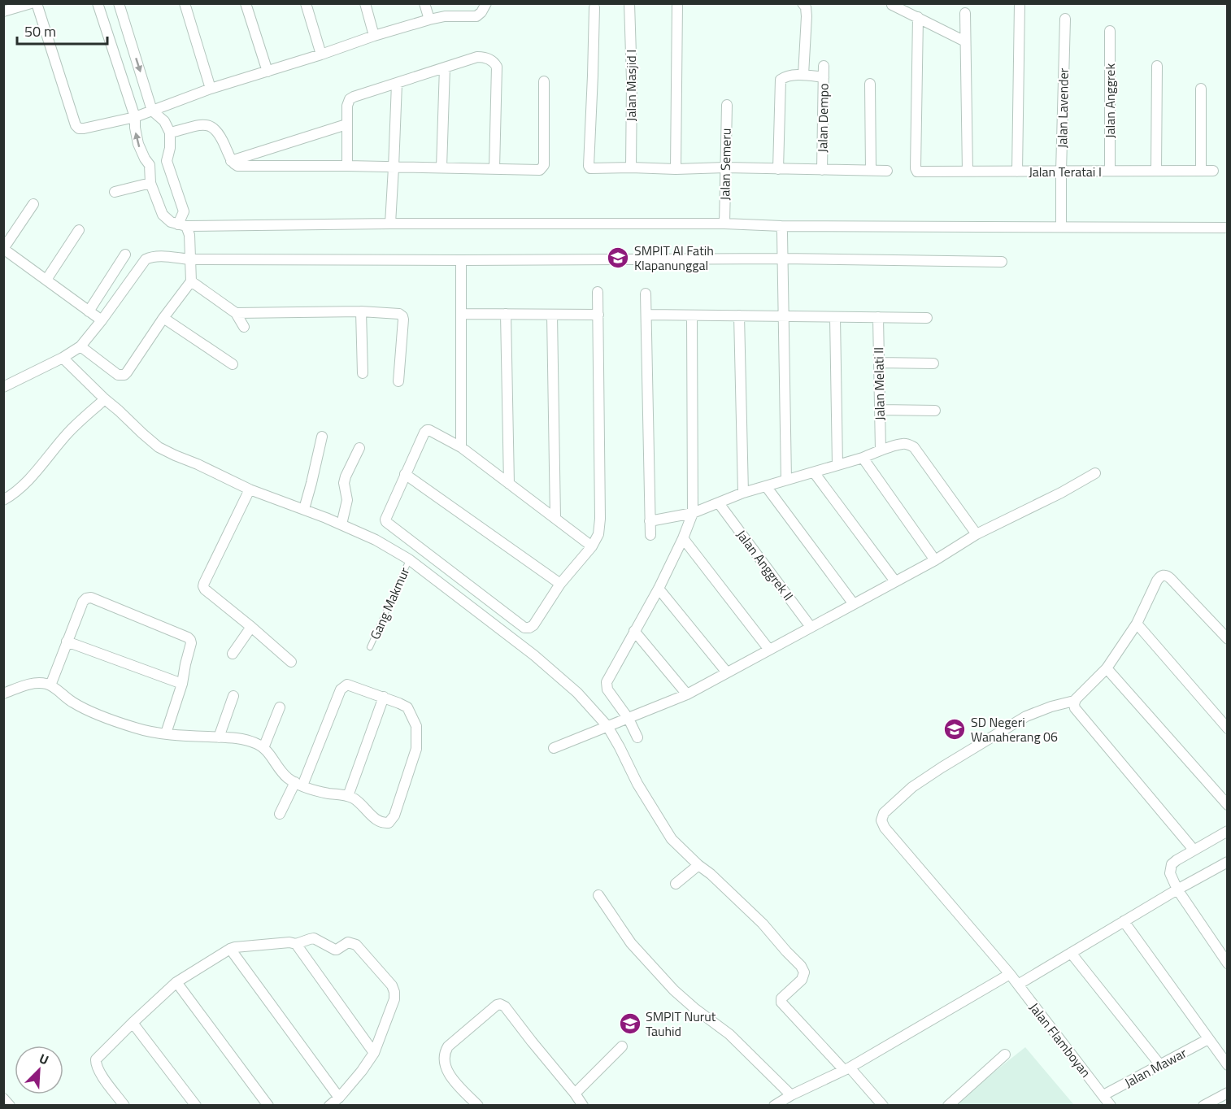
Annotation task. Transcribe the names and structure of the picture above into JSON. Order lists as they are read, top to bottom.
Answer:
{
  "streets": {
    "street": [
      "Jalan Masjid I",
      "Jalan Anggrek",
      "Jalan Lavender",
      "Jalan Dempo",
      "Jalan Semeru",
      "Jalan Teratai I",
      "Jalan Melati II",
      "Jalan Anggrek II",
      "Jalan Flamboyan",
      "Jalan Mawar"
    ],
    "lane": ["Gang Makmur"]
  },
  "crossings": [
    ["Jalan Anggrek", "Jalan Teratai I"],
    ["Jalan Lavender", "Jalan Teratai I"],
    ["Jalan Flamboyan", "Jalan Mawar"]
  ],
  "places": {
    "school or university": ["SMPIT Al Fatih Klapanunggal", "SD Negeri Wanaherang 06", "SMPIT Nurut Tauhid"]
  },
  "scale_bar": "50 m",
  "north": "top right"
}
